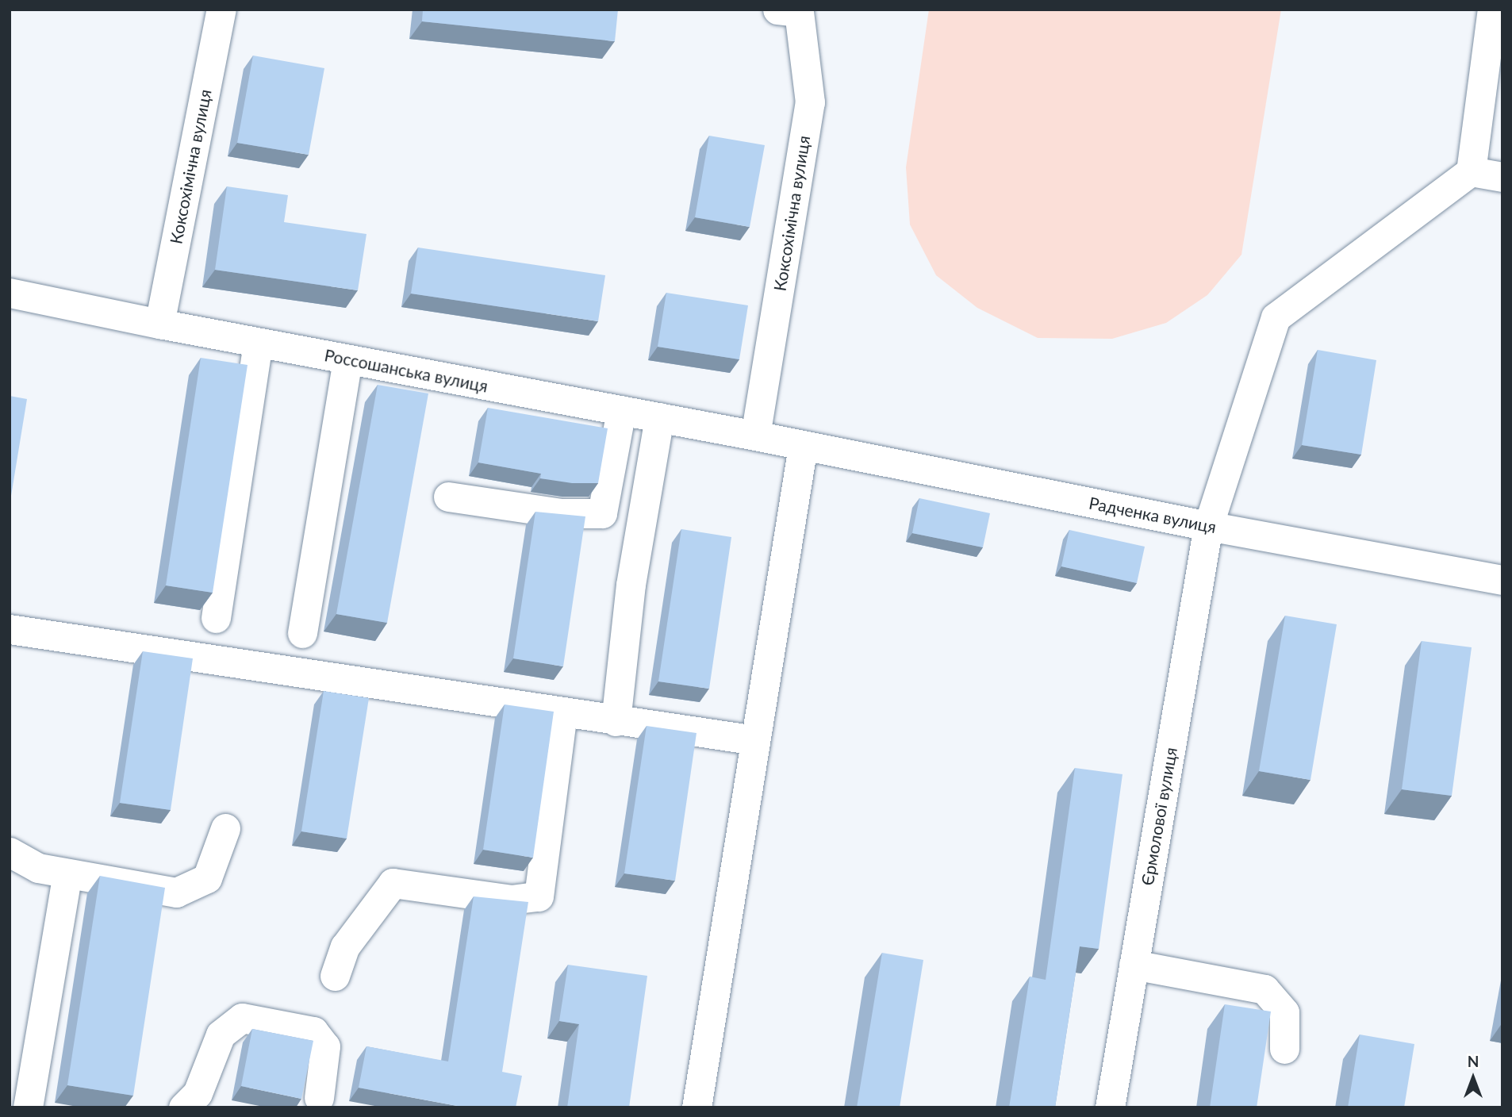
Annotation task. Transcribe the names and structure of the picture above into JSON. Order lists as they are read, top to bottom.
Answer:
{
  "streets": {
    "street": [
      "Коксохімічна вулиця",
      "Россошанська вулиця",
      "Радченка вулиця",
      "Єрмолової вулиця"
    ]
  },
  "crossings": [
    ["Коксохімічна вулиця", "Россошанська вулиця"],
    ["Россошанська вулиця", "Радченка вулиця"],
    ["Радченка вулиця", "Єрмолової вулиця"]
  ],
  "north": "top"
}
